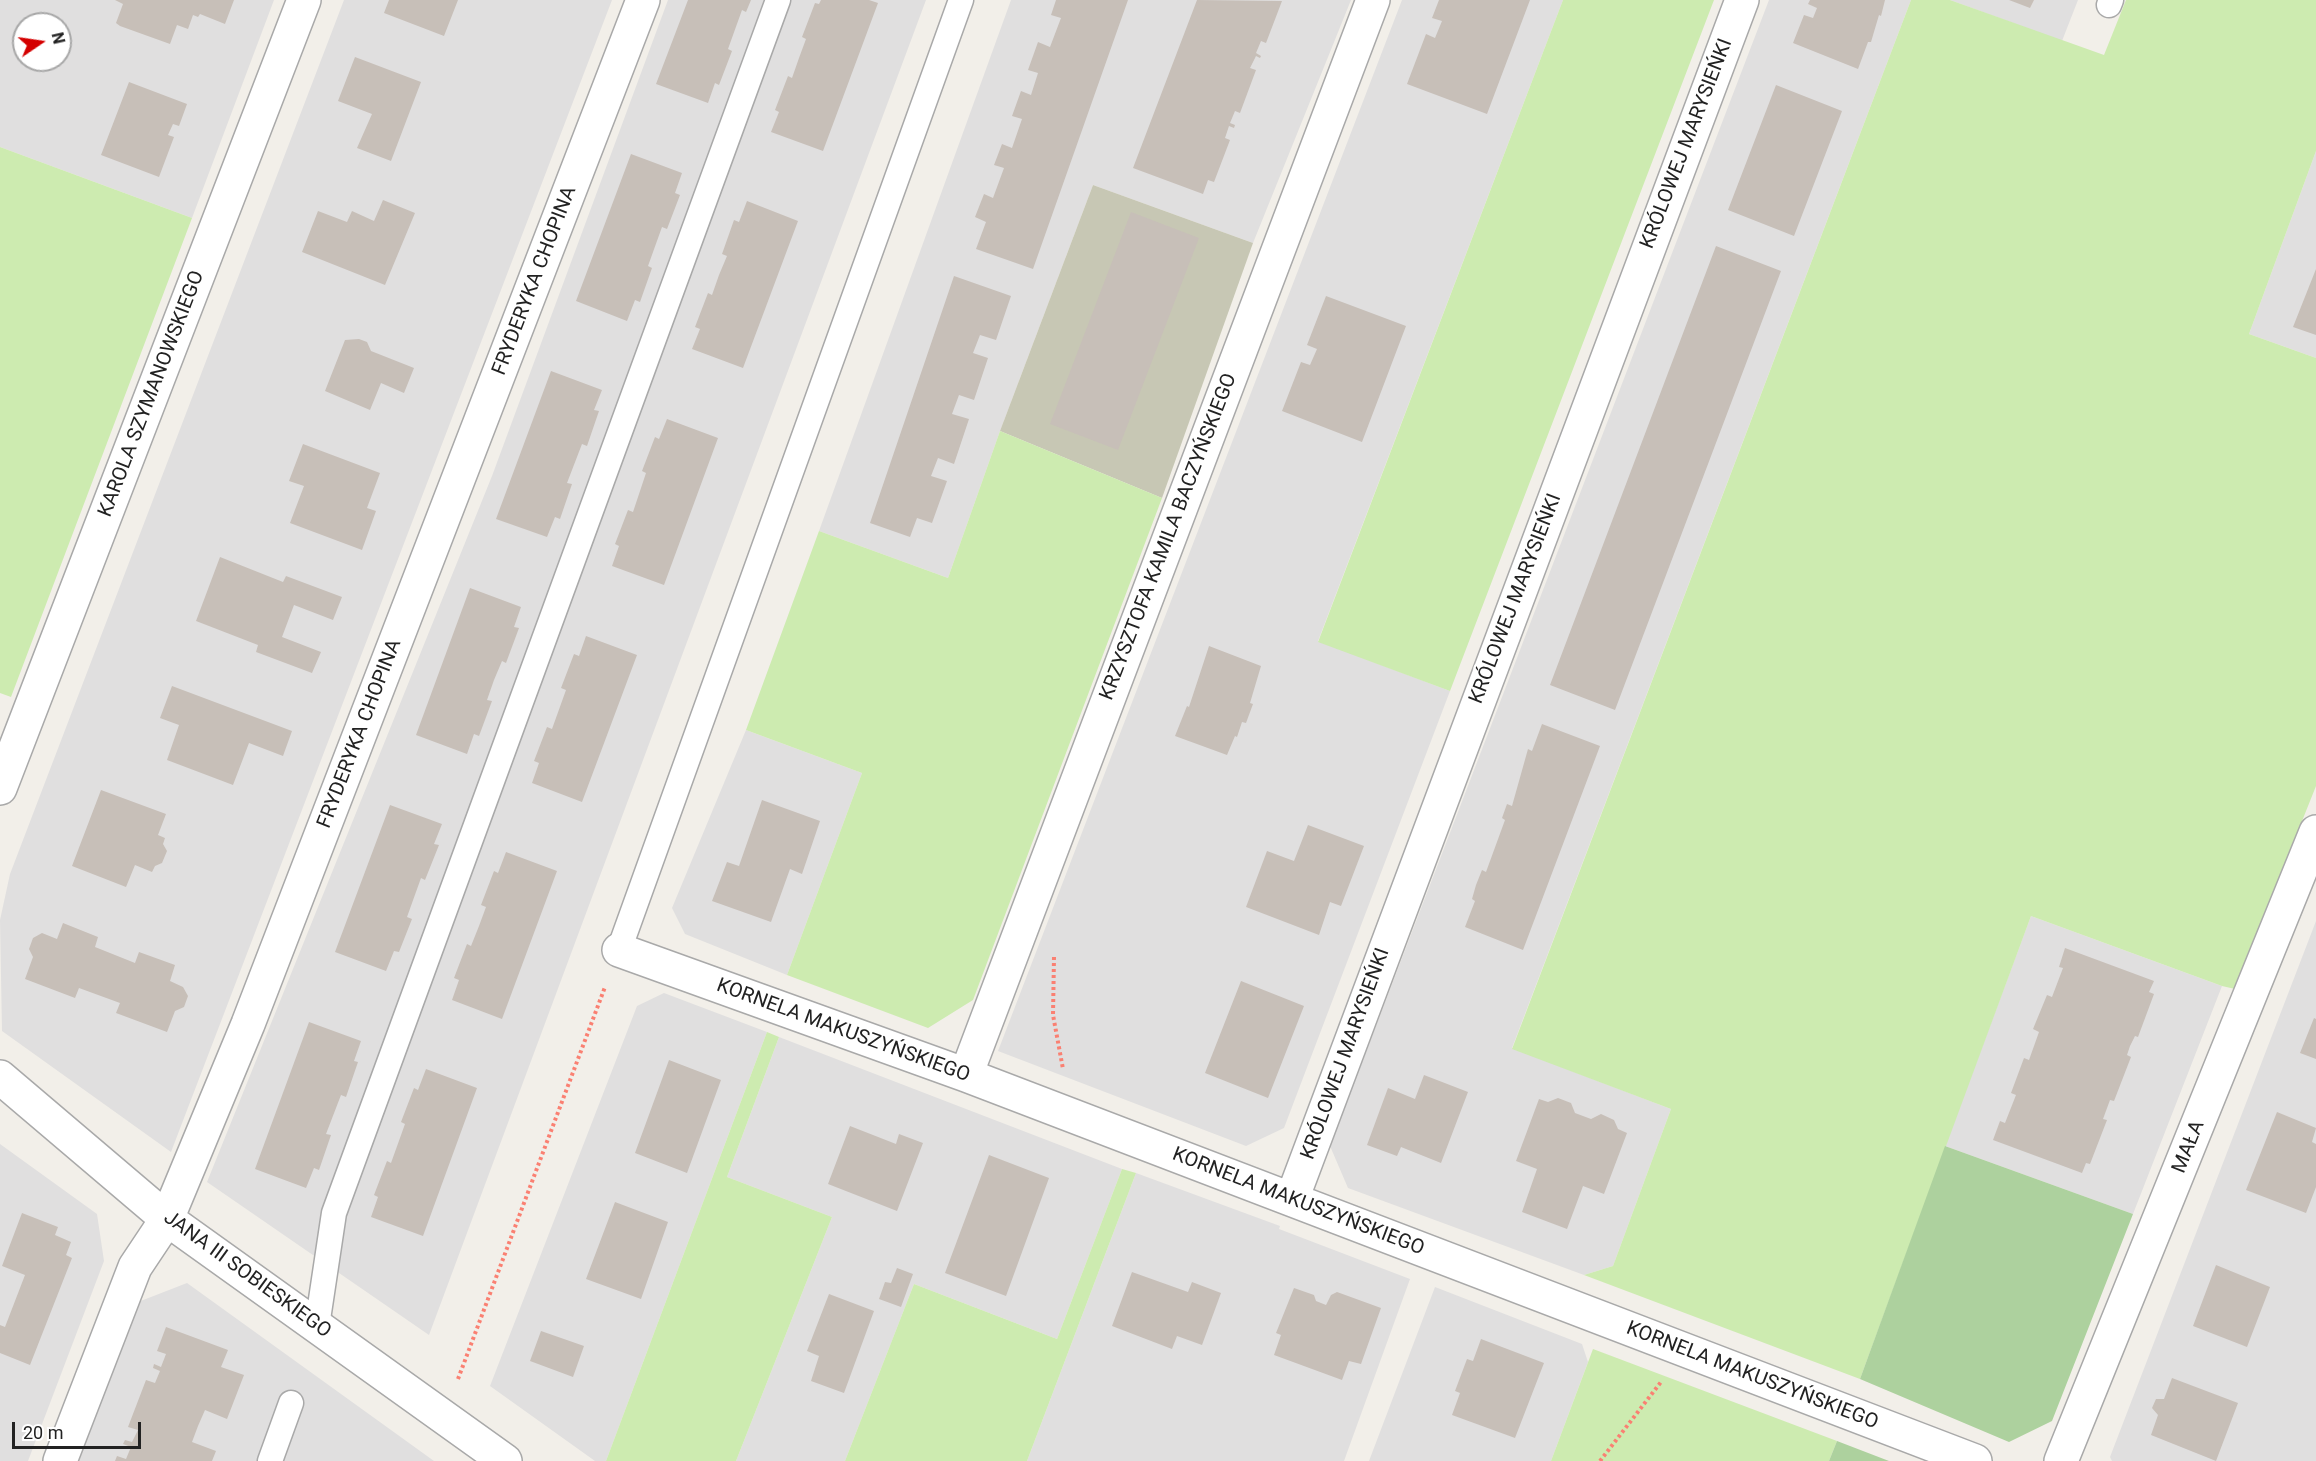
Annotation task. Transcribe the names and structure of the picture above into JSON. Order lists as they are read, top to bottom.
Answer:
{
  "streets": {
    "street": [
      "KRÓLOWEJ MARYSIEŃKI",
      "FRYDERYKA CHOPINA",
      "KAROLA SZYMANOWSKIEGO",
      "KRZYSZTOFA KAMILA BACZYŃSKIEGO",
      "KORNELA MAKUSZYŃSKIEGO",
      "MAŁA",
      "JANA III SOBIESKIEGO"
    ]
  },
  "crossings": [
    ["KRÓLOWEJ MARYSIEŃKI", "KORNELA MAKUSZYŃSKIEGO"],
    ["FRYDERYKA CHOPINA", "JANA III SOBIESKIEGO"],
    ["KRZYSZTOFA KAMILA BACZYŃSKIEGO", "KORNELA MAKUSZYŃSKIEGO"]
  ],
  "scale_bar": "20 m",
  "north": "right"
}
